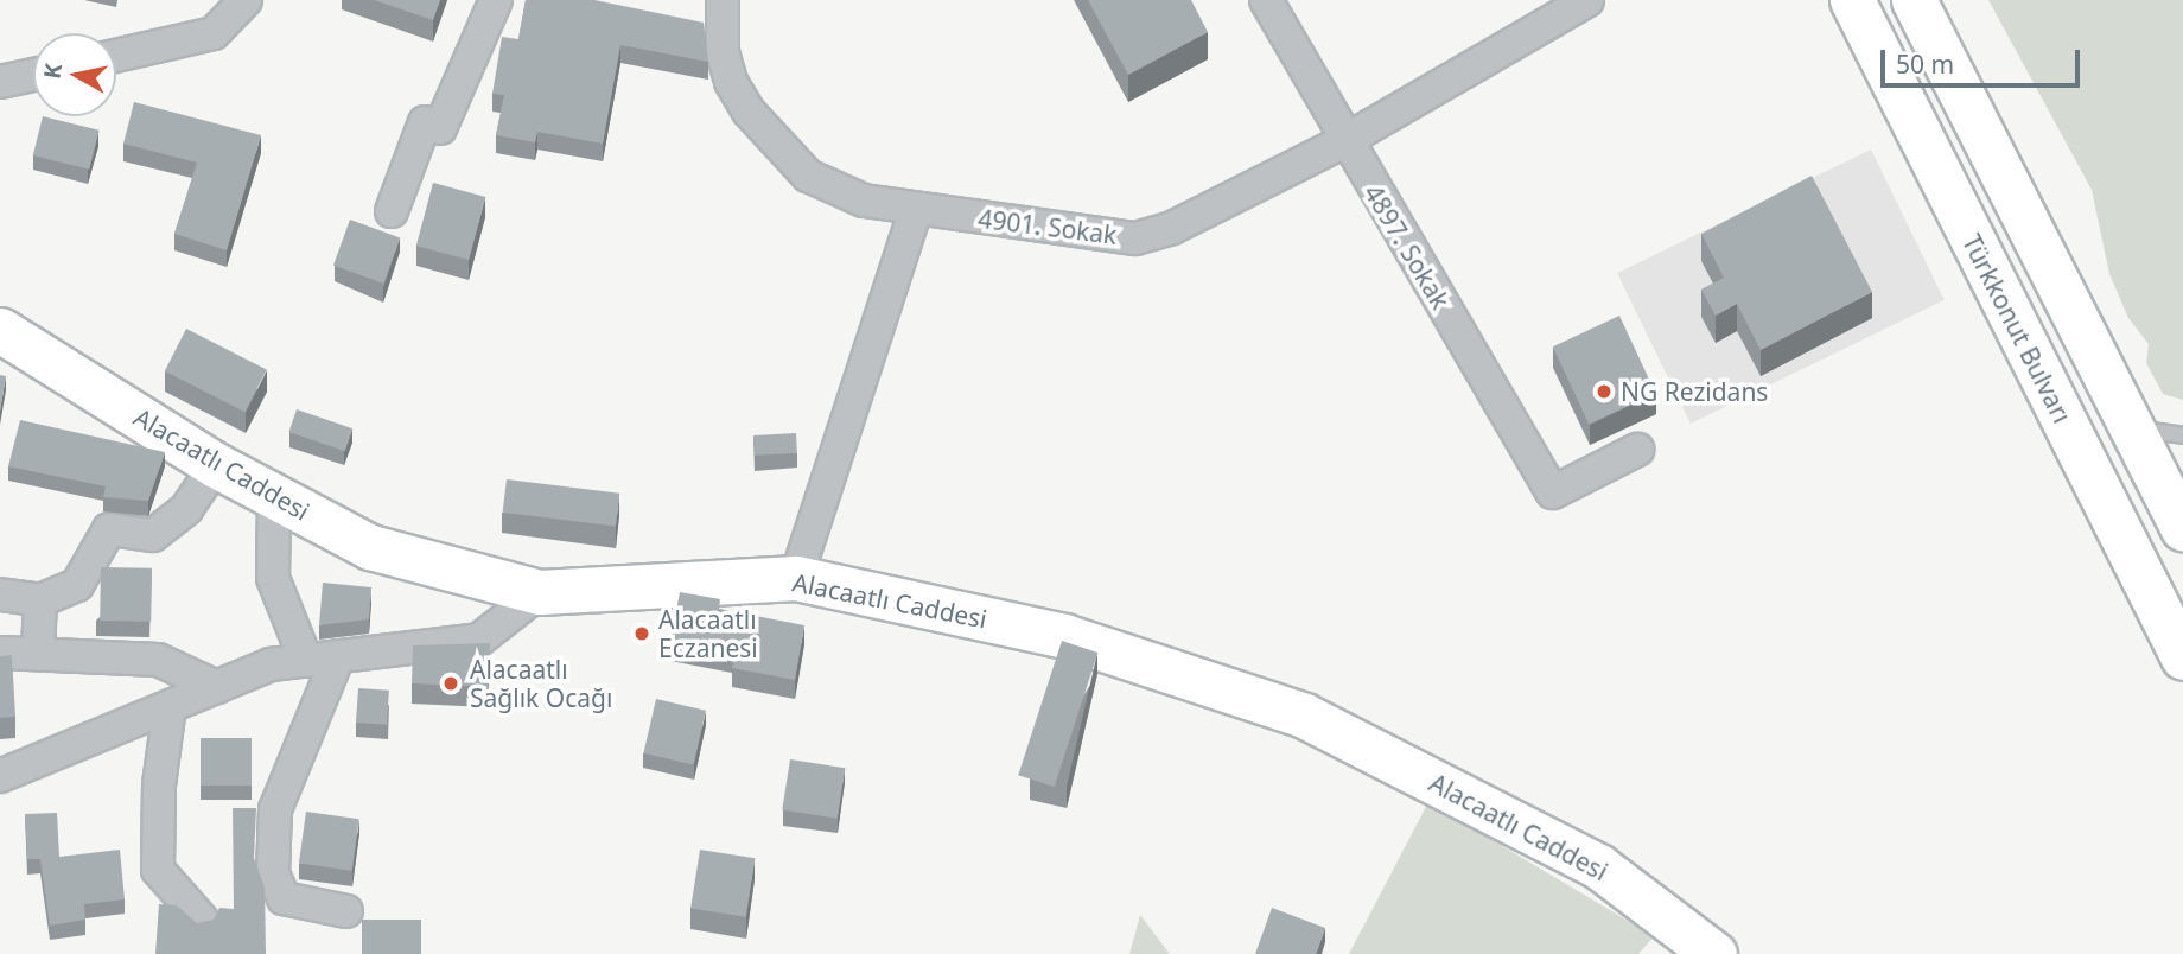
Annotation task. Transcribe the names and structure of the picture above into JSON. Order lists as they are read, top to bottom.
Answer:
{
  "streets": {
    "street": [
      "4901. Sokak",
      "4897. Sokak",
      "Türkkonut Bulvarı",
      "Alacaatlı Caddesi"
    ]
  },
  "crossings": [
    ["4901. Sokak", "4897. Sokak"]
  ],
  "places": ["NG Rezidans", "Alacaatlı Eczanesi", "Alacaatlı Sağlık Ocağı"],
  "scale_bar": "50 m",
  "north": "left"
}
